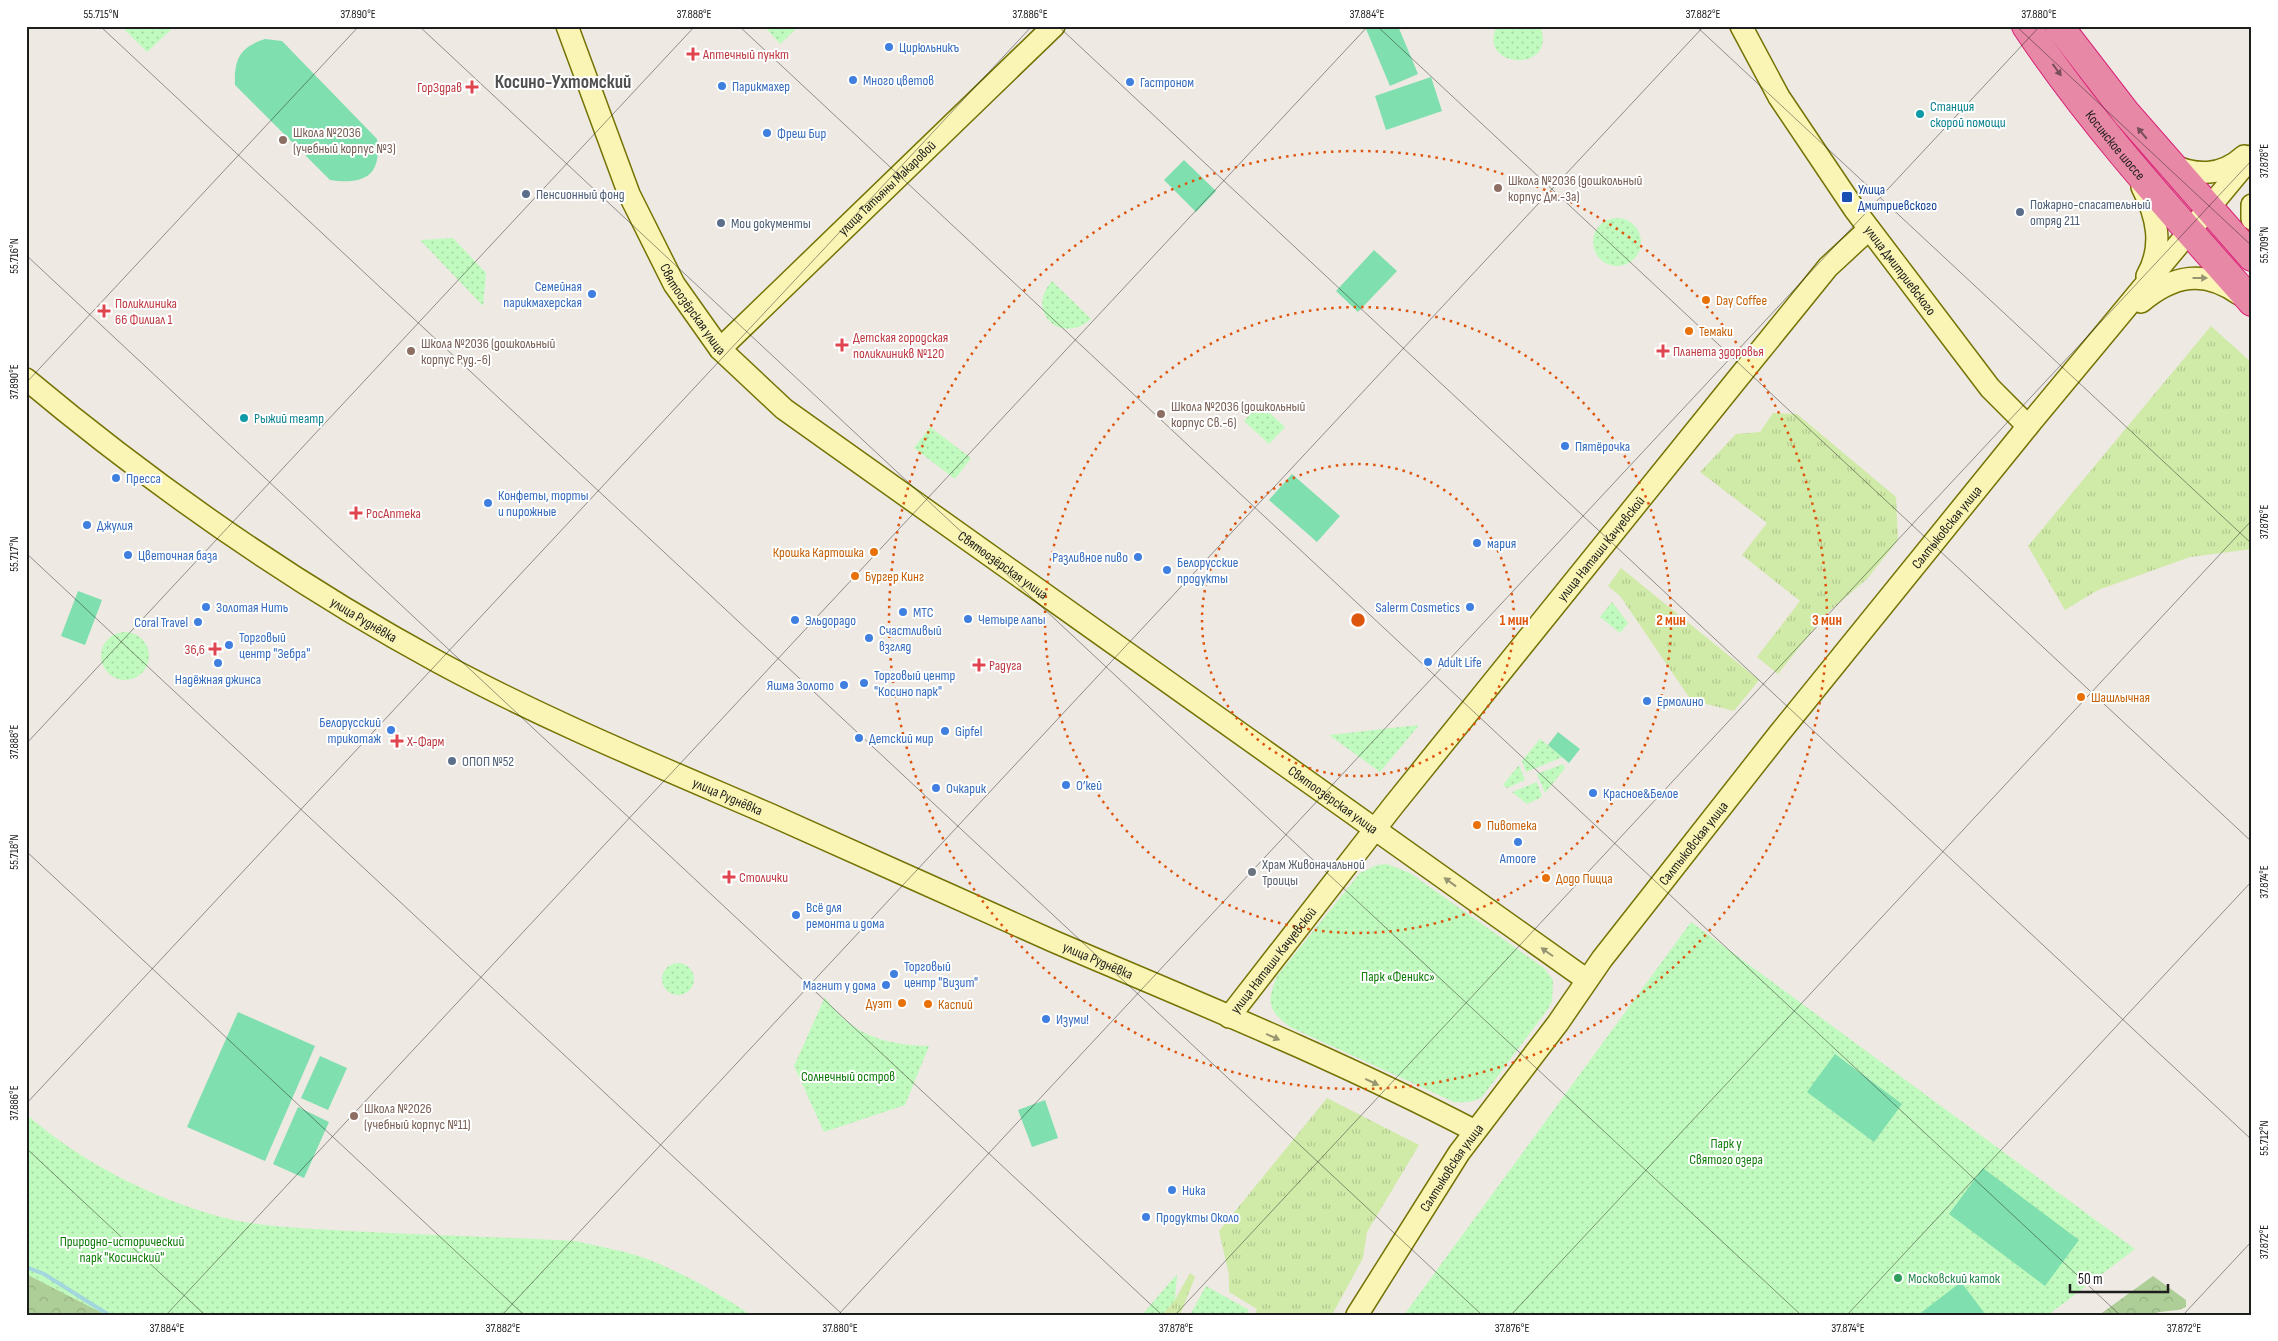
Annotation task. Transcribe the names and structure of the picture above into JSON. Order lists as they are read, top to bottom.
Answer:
{
  "streets": {
    "highway": ["Косинское шоссе"],
    "street": [
      "улица Татьяны Макаровой",
      "улица Дмитриевского",
      "Святоозёрская улица",
      "Салтыковская улица",
      "улица Наташи Качуевской",
      "улица Руднёвка"
    ]
  },
  "crossings": [
    ["Косинское шоссе", "Салтыковская улица"],
    ["улица Татьяны Макаровой", "Святоозёрская улица"],
    ["улица Дмитриевского", "Салтыковская улица"],
    ["улица Дмитриевского", "улица Наташи Качуевской"],
    ["Святоозёрская улица", "Салтыковская улица"],
    ["Святоозёрская улица", "улица Наташи Качуевской"],
    ["Салтыковская улица", "улица Руднёвка"],
    ["улица Наташи Качуевской", "улица Руднёвка"]
  ],
  "districts": ["Косино-Ухтомский"],
  "parks": [
    "Парк «Феникс»",
    "Солнечный остров",
    "Парк у Святого озера",
    "Природно-исторический парк \"Косинский\""
  ],
  "places": {
    "other": [
      "Цирюльникъ",
      "Много цветов",
      "Гастроном",
      "Парикмахер",
      "Станция скорой помощи",
      "Фреш Бир",
      "Школа №2036 (учебный корпус №3)",
      "Школа №2036 (дошкольный корпус Дм.-3а)",
      "Пенсионный фонд",
      "Пожарно-спасательный отряд 211",
      "Мои документы",
      "Семейная парикмахерская",
      "Day Coffee",
      "Темаки",
      "Школа №2036 (дошкольный корпус Руд.-6)",
      "Школа №2036 (дошкольный корпус Св.-6)",
      "Рыжий театр",
      "Пятёрочка",
      "Пресса",
      "Конфеты, торты и пирожные",
      "Джулия",
      "мария",
      "Крошка Картошка",
      "Цветочная база",
      "Разливное пиво",
      "Белорусские продукты",
      "Бургер Кинг",
      "Золотая Нить",
      "Salerm Cosmetics",
      "МТС",
      "Четыре лапы",
      "Эльдорадо",
      "Coral Travel",
      "Счастливый взгляд",
      "Торговый центр \"Зебра\"",
      "Adult Life",
      "Надёжная джинса",
      "Торговый центр \"Косино парк\"",
      "Яшма Золото",
      "Шашлычная",
      "Ермолино",
      "Белорусский трикотаж",
      "Gipfel",
      "Детский мир",
      "ОПОП №52",
      "О’кей",
      "Очкарик",
      "Красное&Белое",
      "Пивотека",
      "Amoore",
      "Храм Живоначальной Троицы",
      "Додо Пицца",
      "Всё для ремонта и дома",
      "Торговый центр \"Визит\"",
      "Магнит у дома",
      "Дуэт",
      "Каспий",
      "Изуми!",
      "Школа №2026 (учебный корпус №11)",
      "Ника",
      "Продукты Около",
      "Московский каток"
    ],
    "health": [
      "Аптечный пункт",
      "ГорЗдрав",
      "Поликлиника 66 Филиал 1",
      "Детская городская поликлиникв №120",
      "Планета здоровья",
      "РосАптека",
      "36,6",
      "Радуга",
      "X-Фарм",
      "Столички"
    ],
    "transit": ["Улица Дмитриевского"]
  },
  "scale_bar": "50 m",
  "coordinates": [
    "55.715°N",
    "37.890°E",
    "37.888°E",
    "37.886°E",
    "37.884°E",
    "37.882°E",
    "37.880°E",
    "37.878°E",
    "55.709°N",
    "55.716°N",
    "37.876°E",
    "55.717°N",
    "55.718°N",
    "37.874°E",
    "55.712°N",
    "37.872°E"
  ],
  "rings": ["1 мин", "2 мин", "3 мин"]
}
